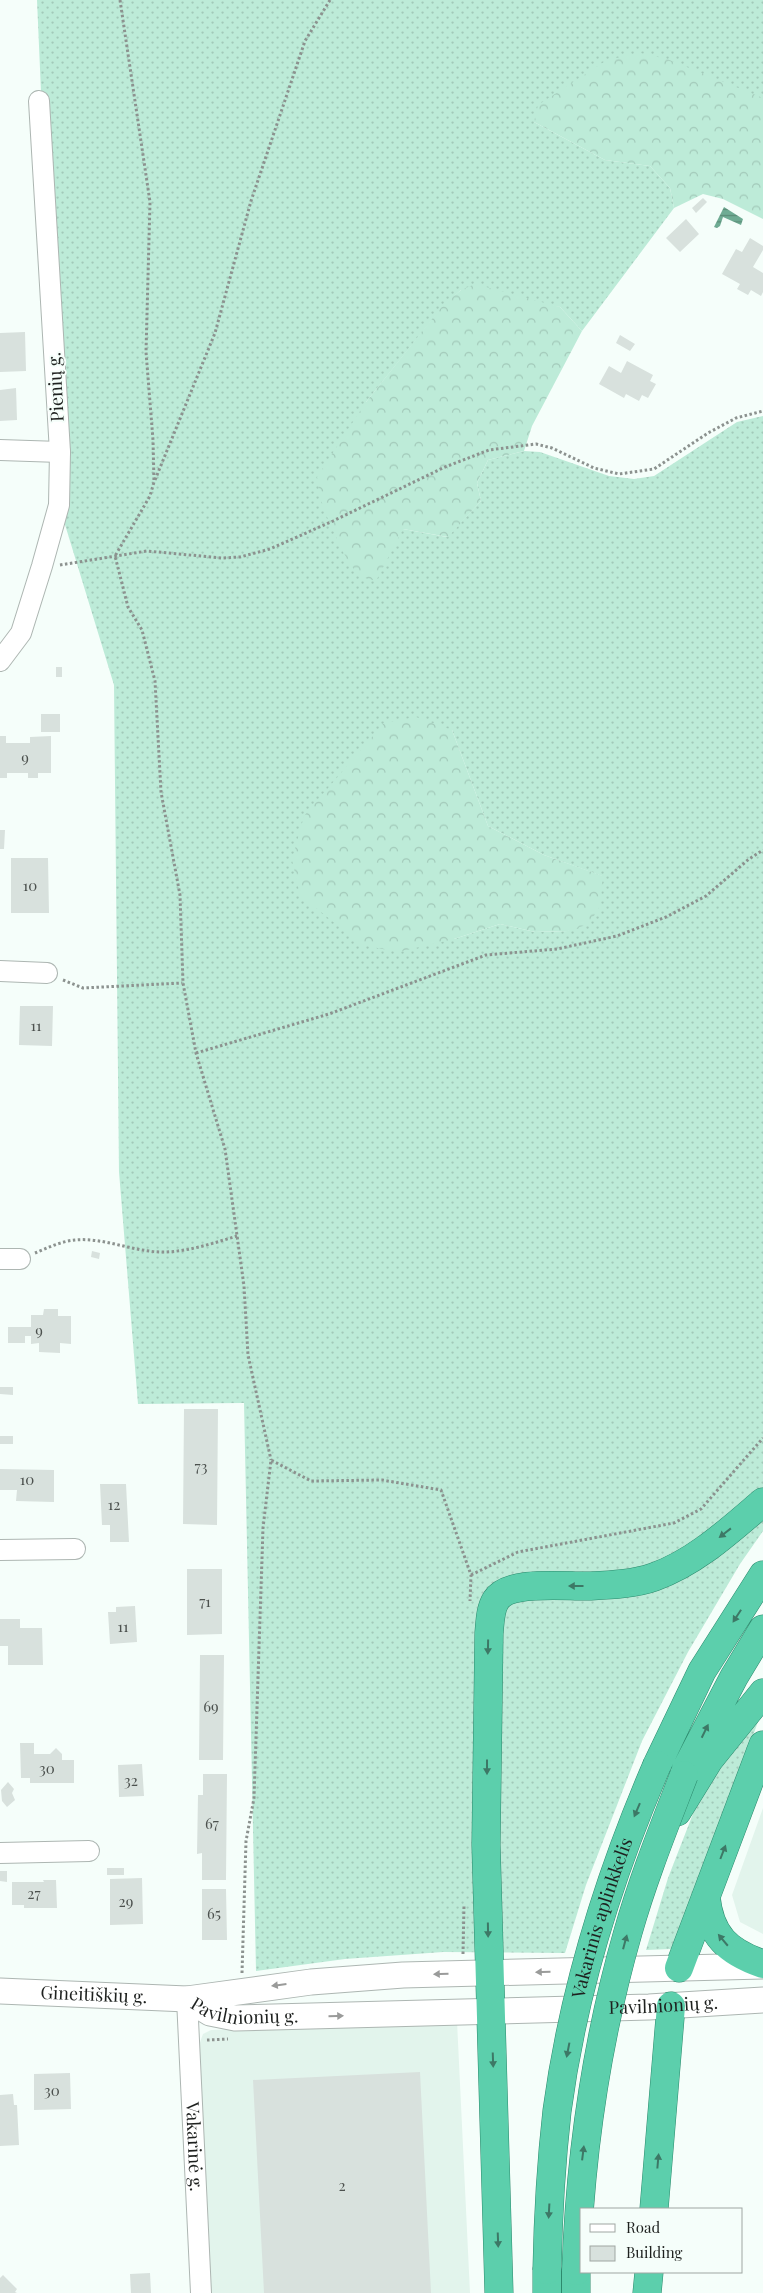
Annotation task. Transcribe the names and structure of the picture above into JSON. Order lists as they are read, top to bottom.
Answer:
{
  "streets": {
    "highway": ["Vakarinis aplinkkelis"],
    "street": [
      "Pienių g.",
      "Gineitiškių g.",
      "Pavilnionių g.",
      "Vakarinė g."
    ]
  },
  "crossings": [
    ["Gineitiškių g.", "Pavilnionių g."],
    ["Gineitiškių g.", "Vakarinė g."],
    ["Pavilnionių g.", "Vakarinė g."]
  ],
  "house_numbers": [
    "9",
    "10",
    "11",
    "9",
    "73",
    "10",
    "12",
    "71",
    "11",
    "69",
    "30",
    "32",
    "67",
    "27",
    "29",
    "65",
    "30",
    "2"
  ],
  "legend": ["Road", "Building"]
}
